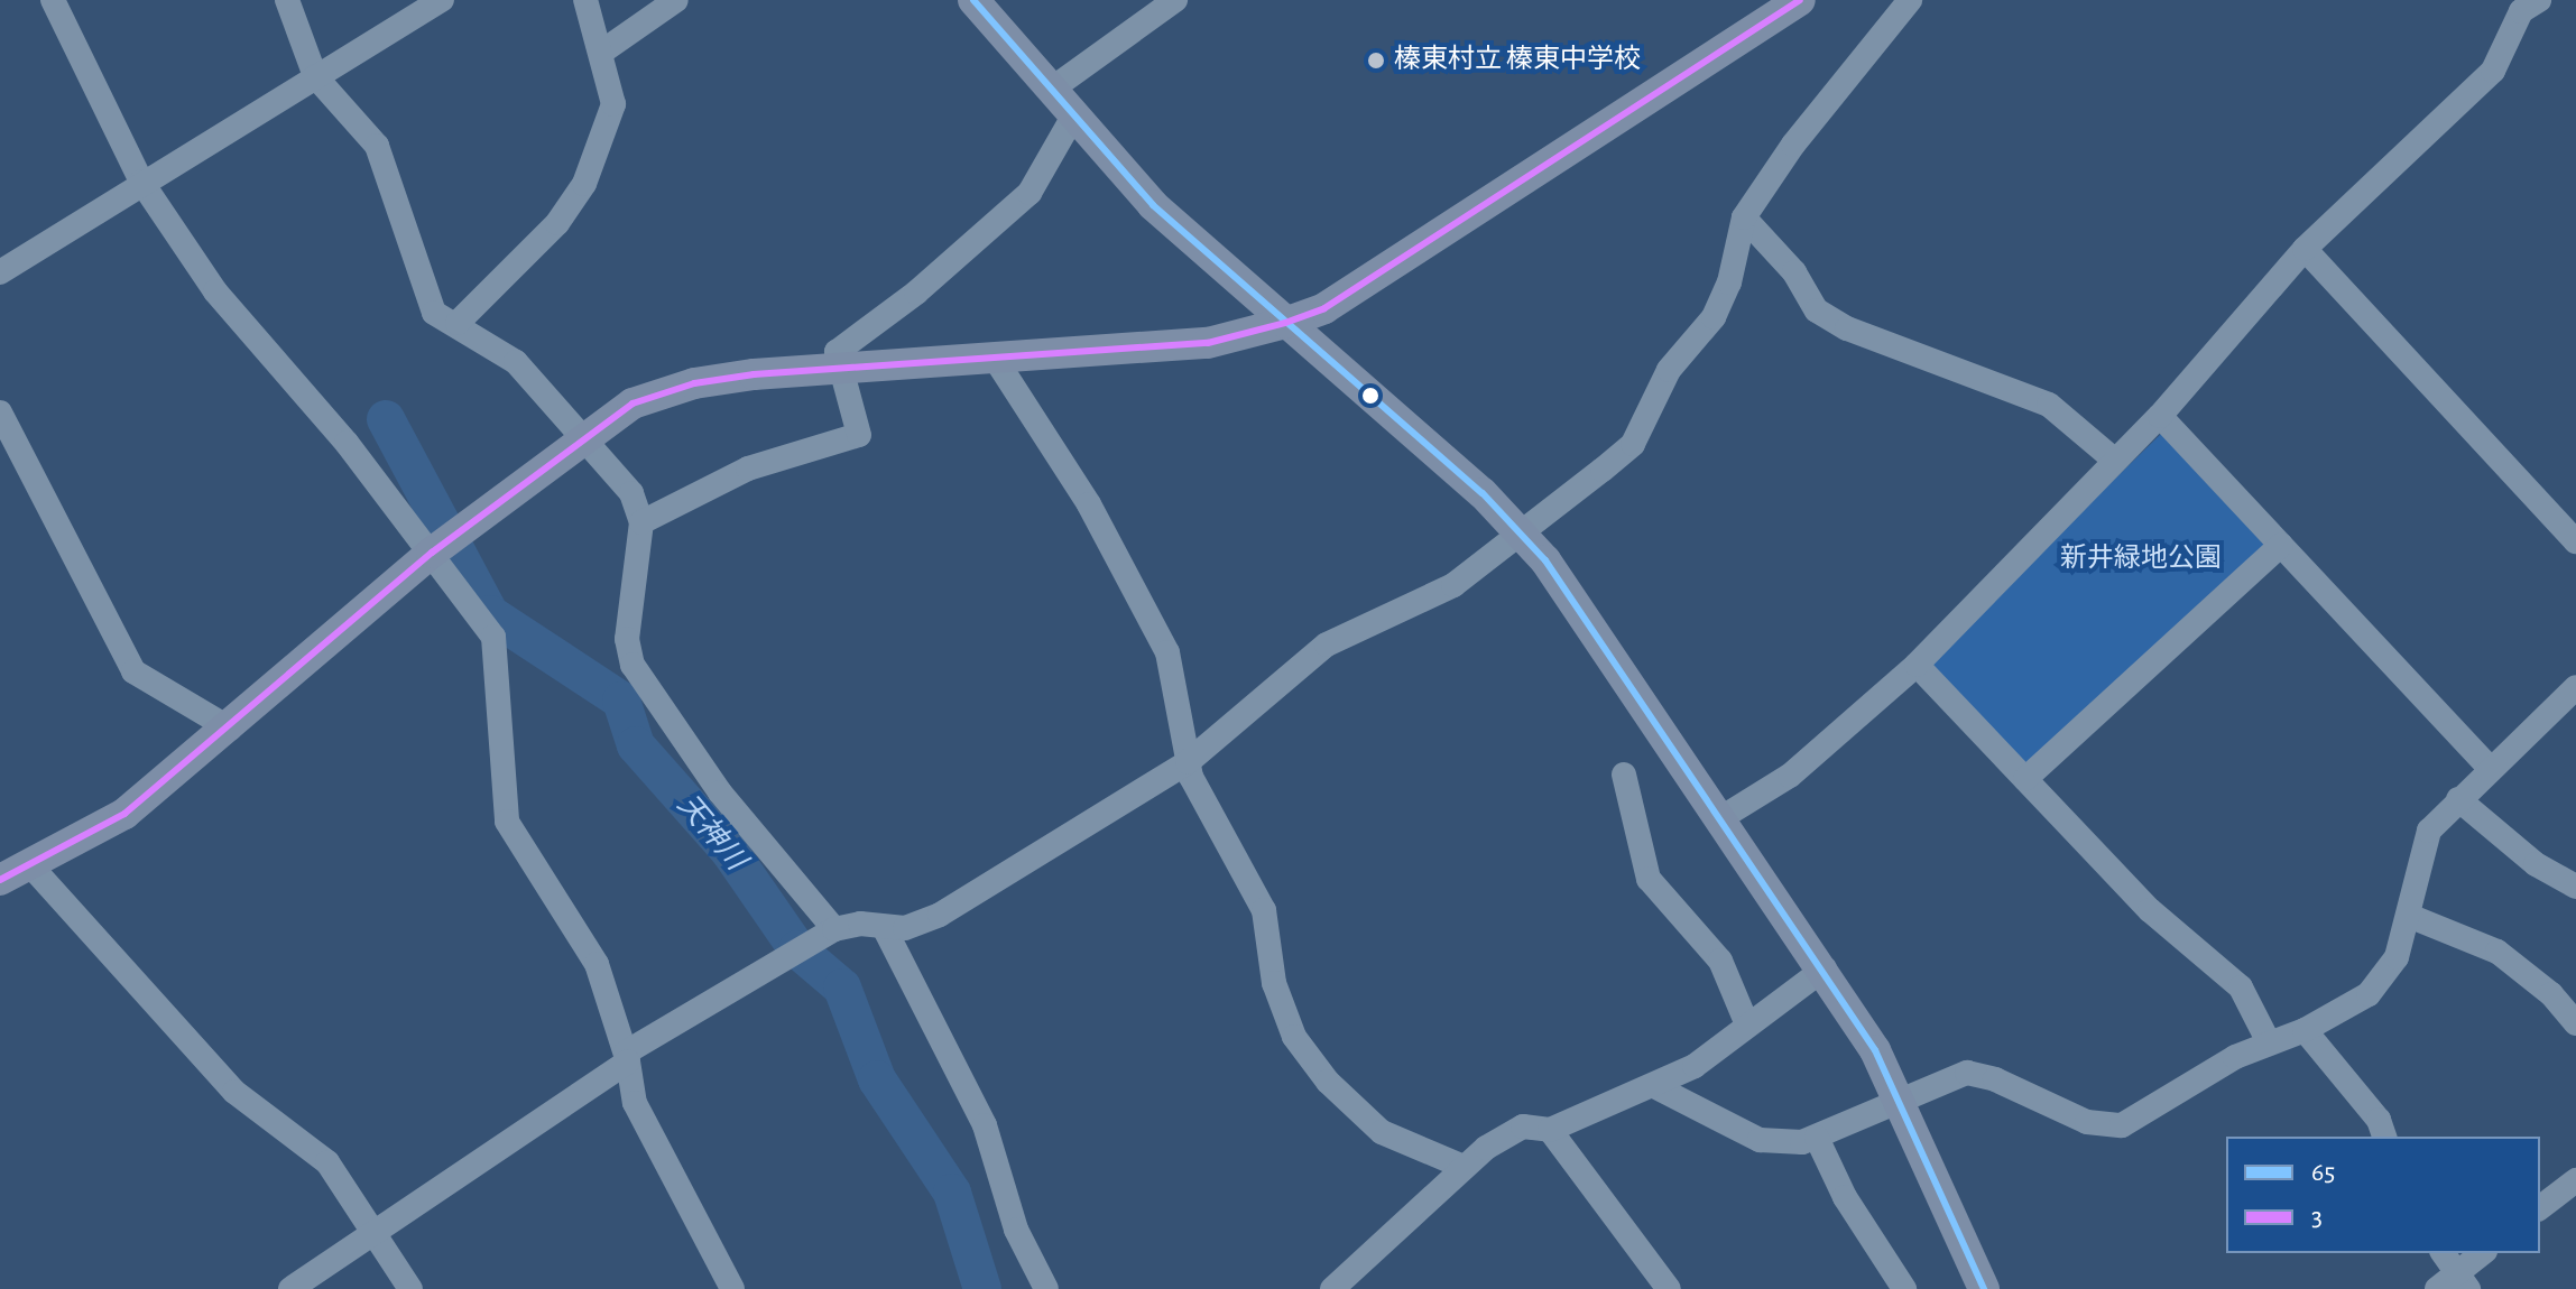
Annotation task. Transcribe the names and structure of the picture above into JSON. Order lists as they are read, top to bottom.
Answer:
{
  "water": ["天神川"],
  "parks": ["新井緑地公園"],
  "places": ["榛東村立 榛東中学校"],
  "lines": ["transit line 65", "transit line 3"],
  "legend": ["65", "3"]
}
